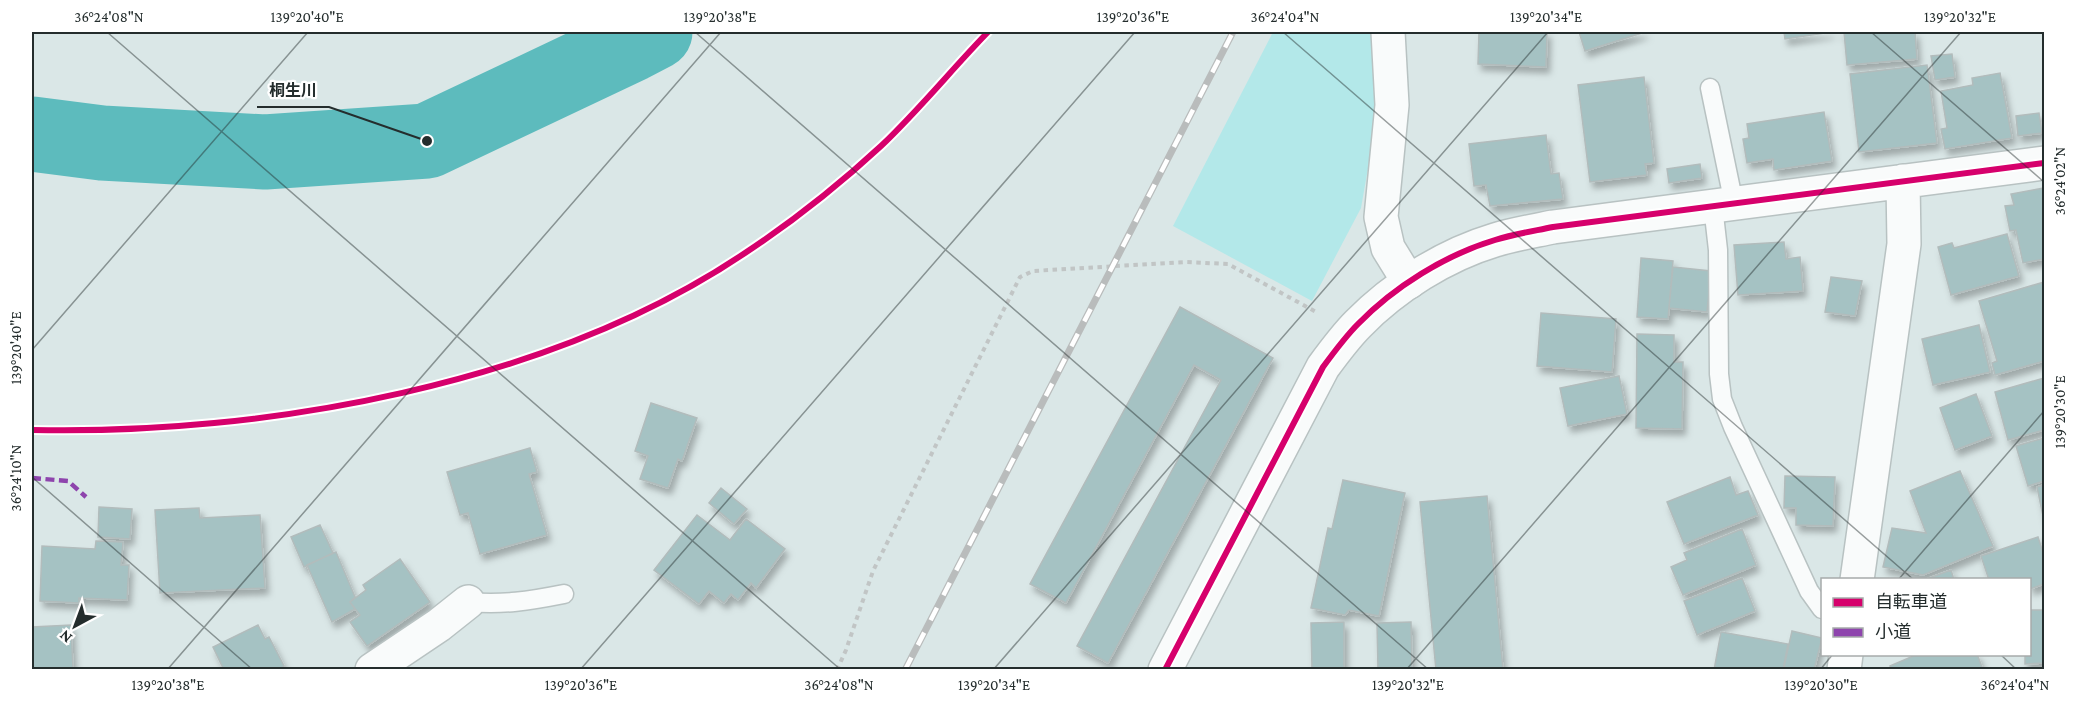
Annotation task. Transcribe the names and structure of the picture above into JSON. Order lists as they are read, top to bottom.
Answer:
{
  "places": ["桐生川"],
  "legend": ["自転車道", "小道"],
  "north": "bottom left",
  "coordinates": [
    "36°24'08\"N",
    "139°20'40\"E",
    "139°20'38\"E",
    "139°20'36\"E",
    "36°24'04\"N",
    "139°20'34\"E",
    "139°20'32\"E",
    "36°24'02\"N",
    "139°20'30\"E",
    "36°24'10\"N"
  ]
}
